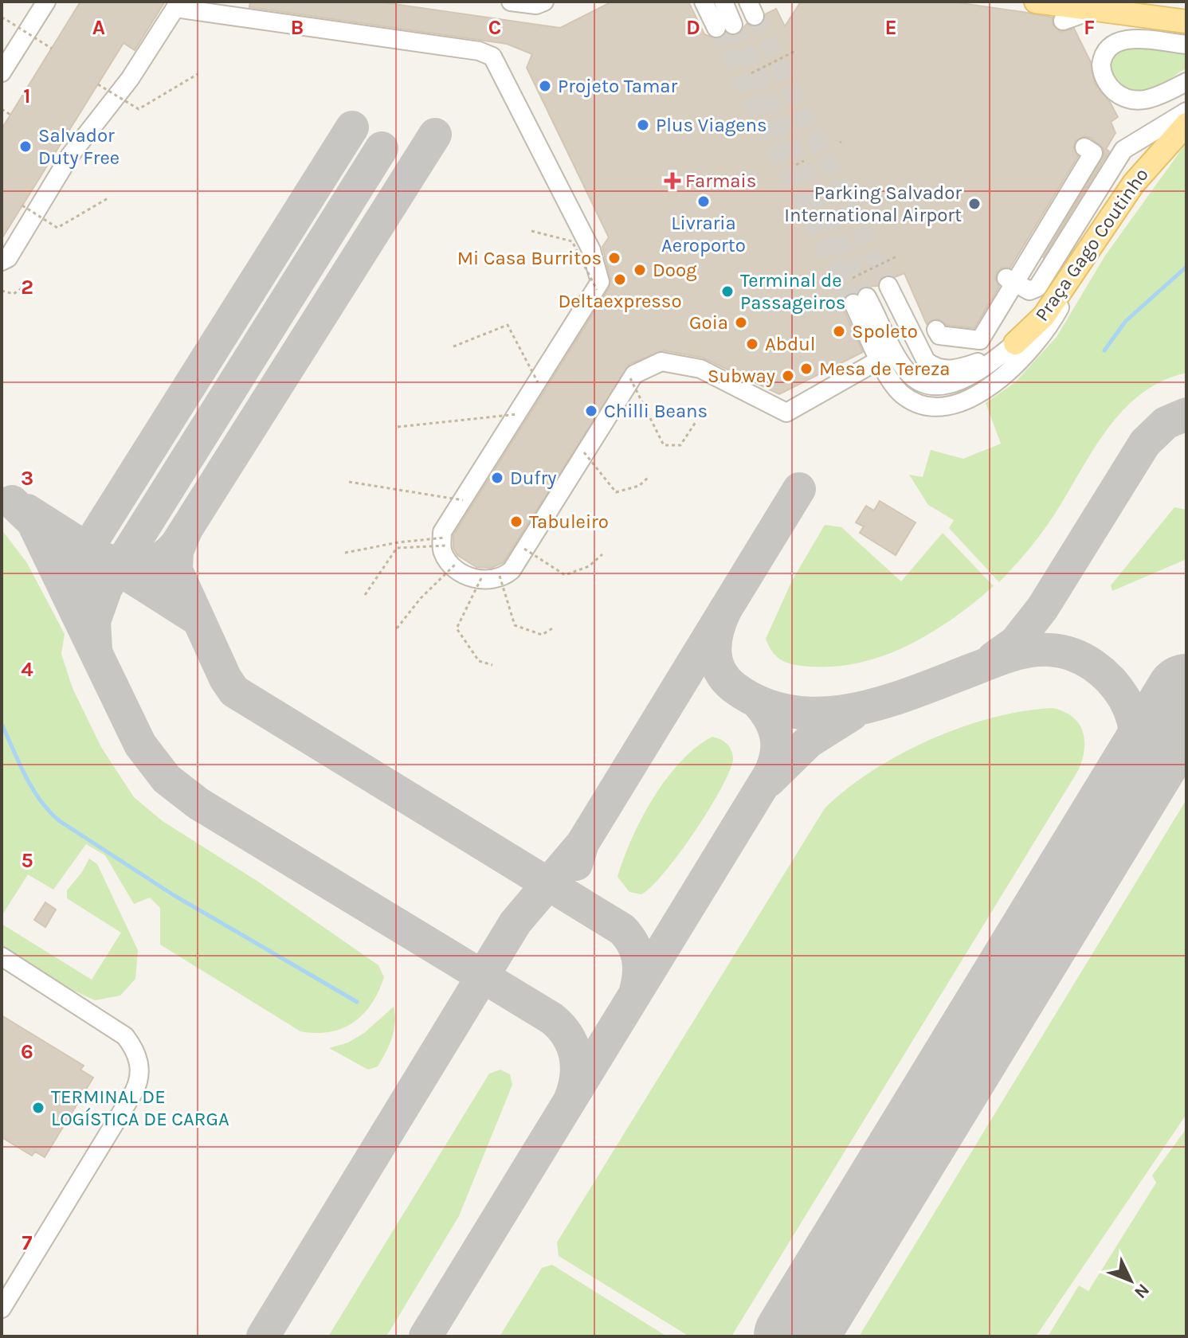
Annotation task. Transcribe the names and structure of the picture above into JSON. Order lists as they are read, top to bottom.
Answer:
{
  "streets": {
    "main road": ["Praça Gago Coutinho"]
  },
  "places": {
    "other": [
      "Projeto Tamar",
      "Plus Viagens",
      "Salvador Duty Free",
      "Livraria Aeroporto",
      "Parking Salvador International Airport",
      "Mi Casa Burritos",
      "Doog",
      "Deltaexpresso",
      "Terminal de Passageiros",
      "Goia",
      "Spoleto",
      "Abdul",
      "Mesa de Tereza",
      "Subway",
      "Chilli Beans",
      "Dufry",
      "Tabuleiro",
      "TERMINAL DE LOGÍSTICA DE CARGA"
    ],
    "health": ["Farmais"]
  },
  "north": "bottom right",
  "grid": {
    "columns": [
      "A",
      "B",
      "C",
      "D",
      "E",
      "F"
    ],
    "rows": [
      "1",
      "2",
      "3",
      "4",
      "5",
      "6",
      "7"
    ]
  }
}
